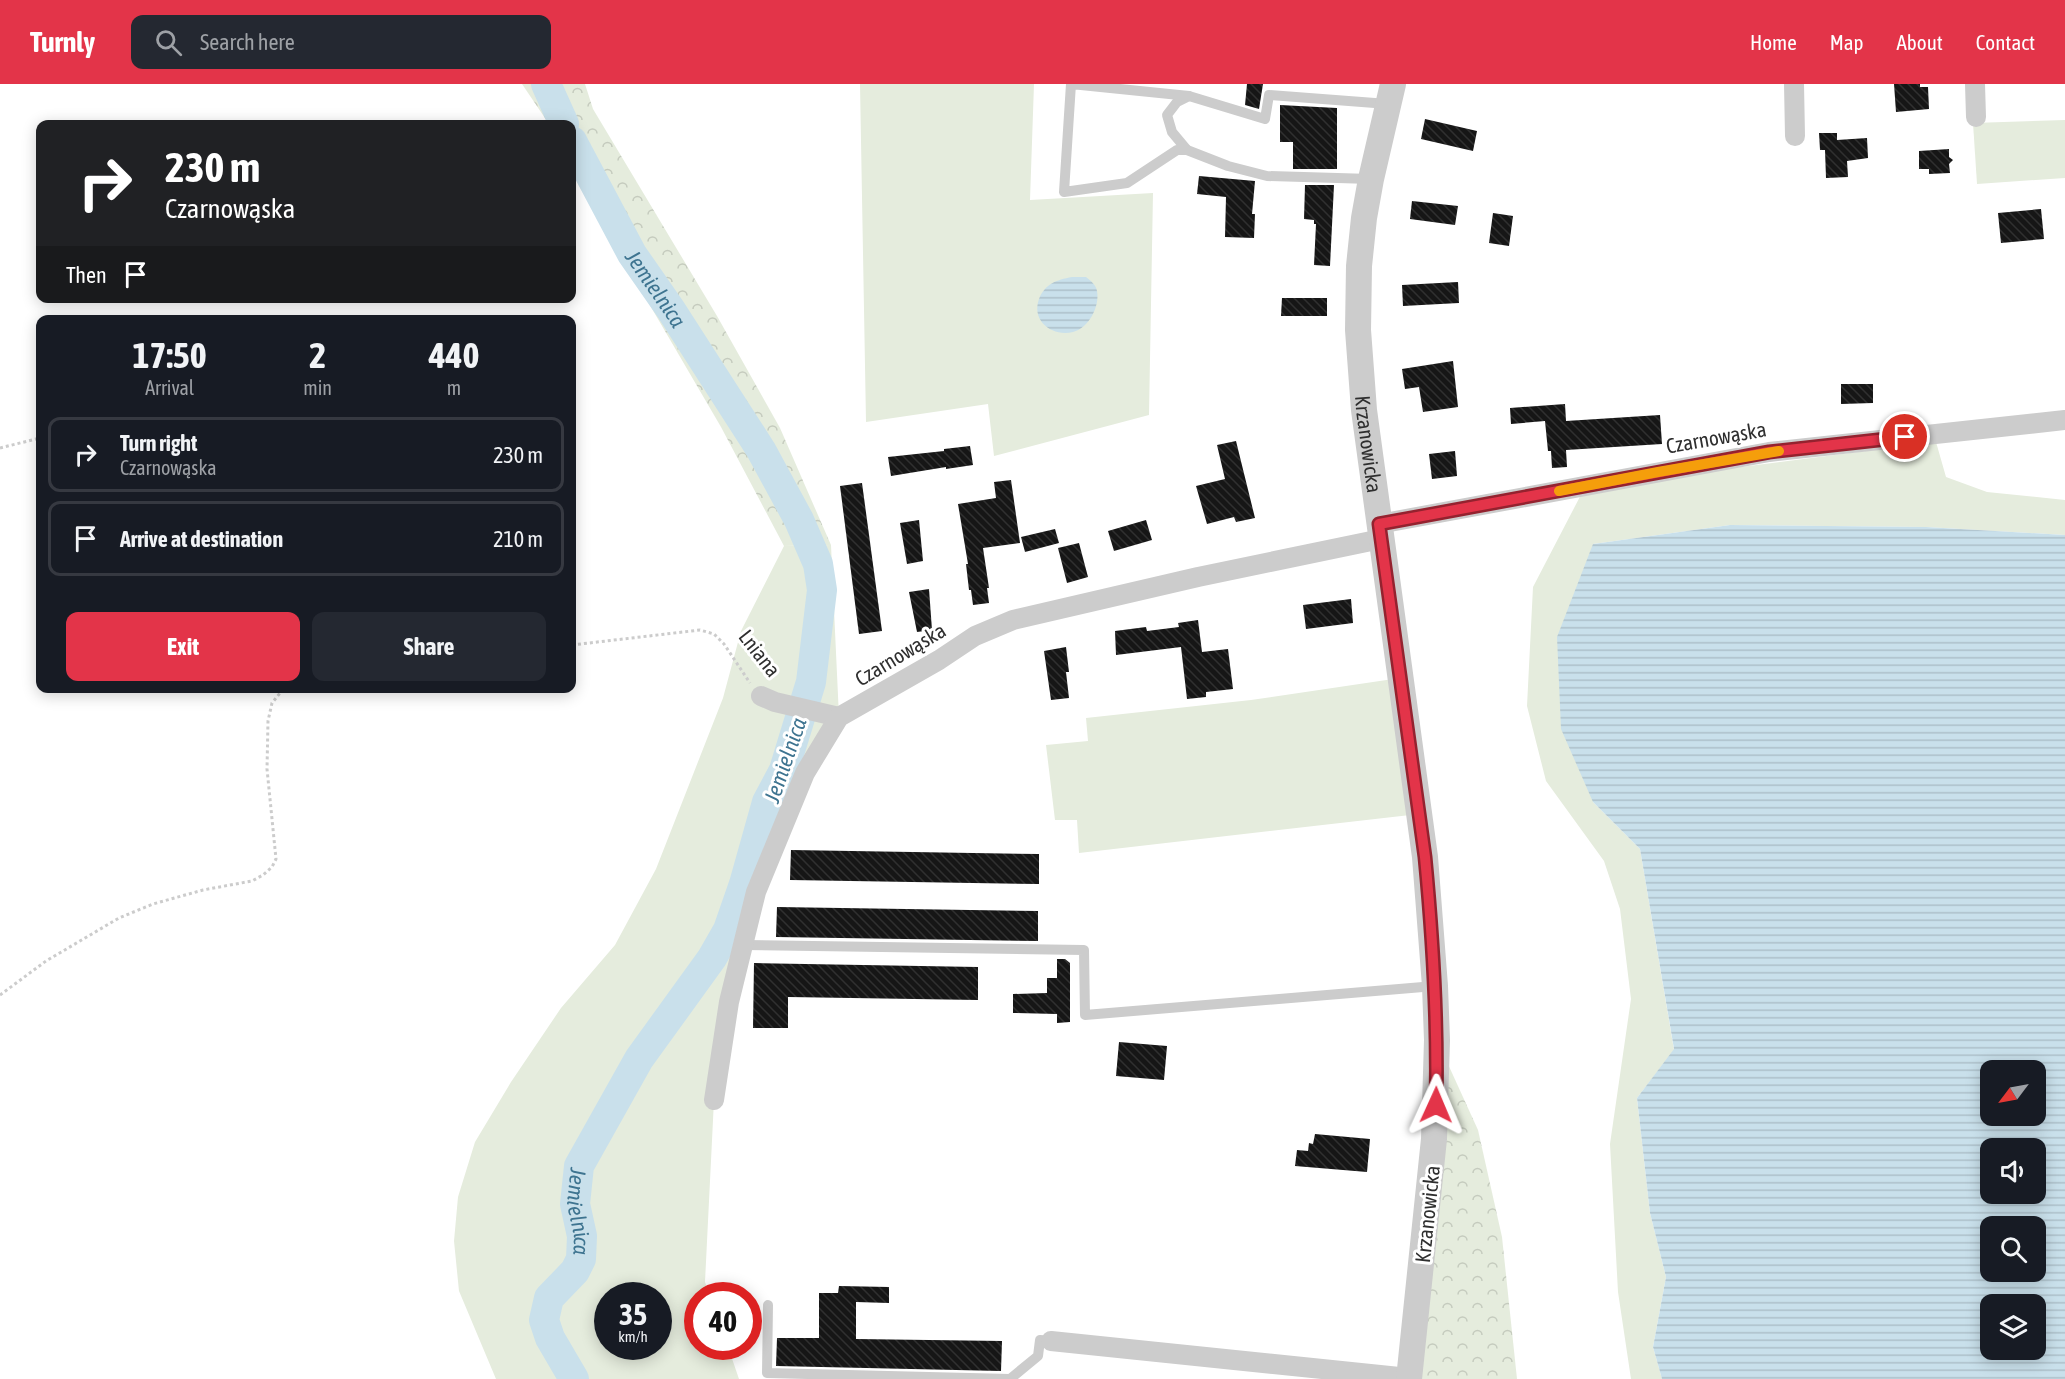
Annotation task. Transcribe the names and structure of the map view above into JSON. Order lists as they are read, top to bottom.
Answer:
{
  "streets": {
    "street": ["Czarnowąska", "Krzanowicka", "Lniana"]
  },
  "crossings": [
    ["Czarnowąska", "Krzanowicka"],
    ["Czarnowąska", "Lniana"]
  ],
  "water": ["Jemielnica"],
  "north": "bottom left",
  "page": {
    "header": "Turnly",
    "search": "Search here",
    "nav": [
      "Home",
      "Map",
      "About",
      "Contact"
    ],
    "turn": ["230 m", "Czarnowąska"],
    "then": "Then",
    "eta": [
      "17:50",
      "Arrival",
      "2",
      "min",
      "440",
      "m"
    ],
    "list": [
      {
        "name": "Turn right",
        "note": "Czarnowąska",
        "value": "230 m"
      },
      {
        "name": "Arrive at destination",
        "value": "210 m"
      }
    ],
    "buttons": ["Exit", "Share"],
    "speed": "35 km/h",
    "limit": "40"
  }
}
